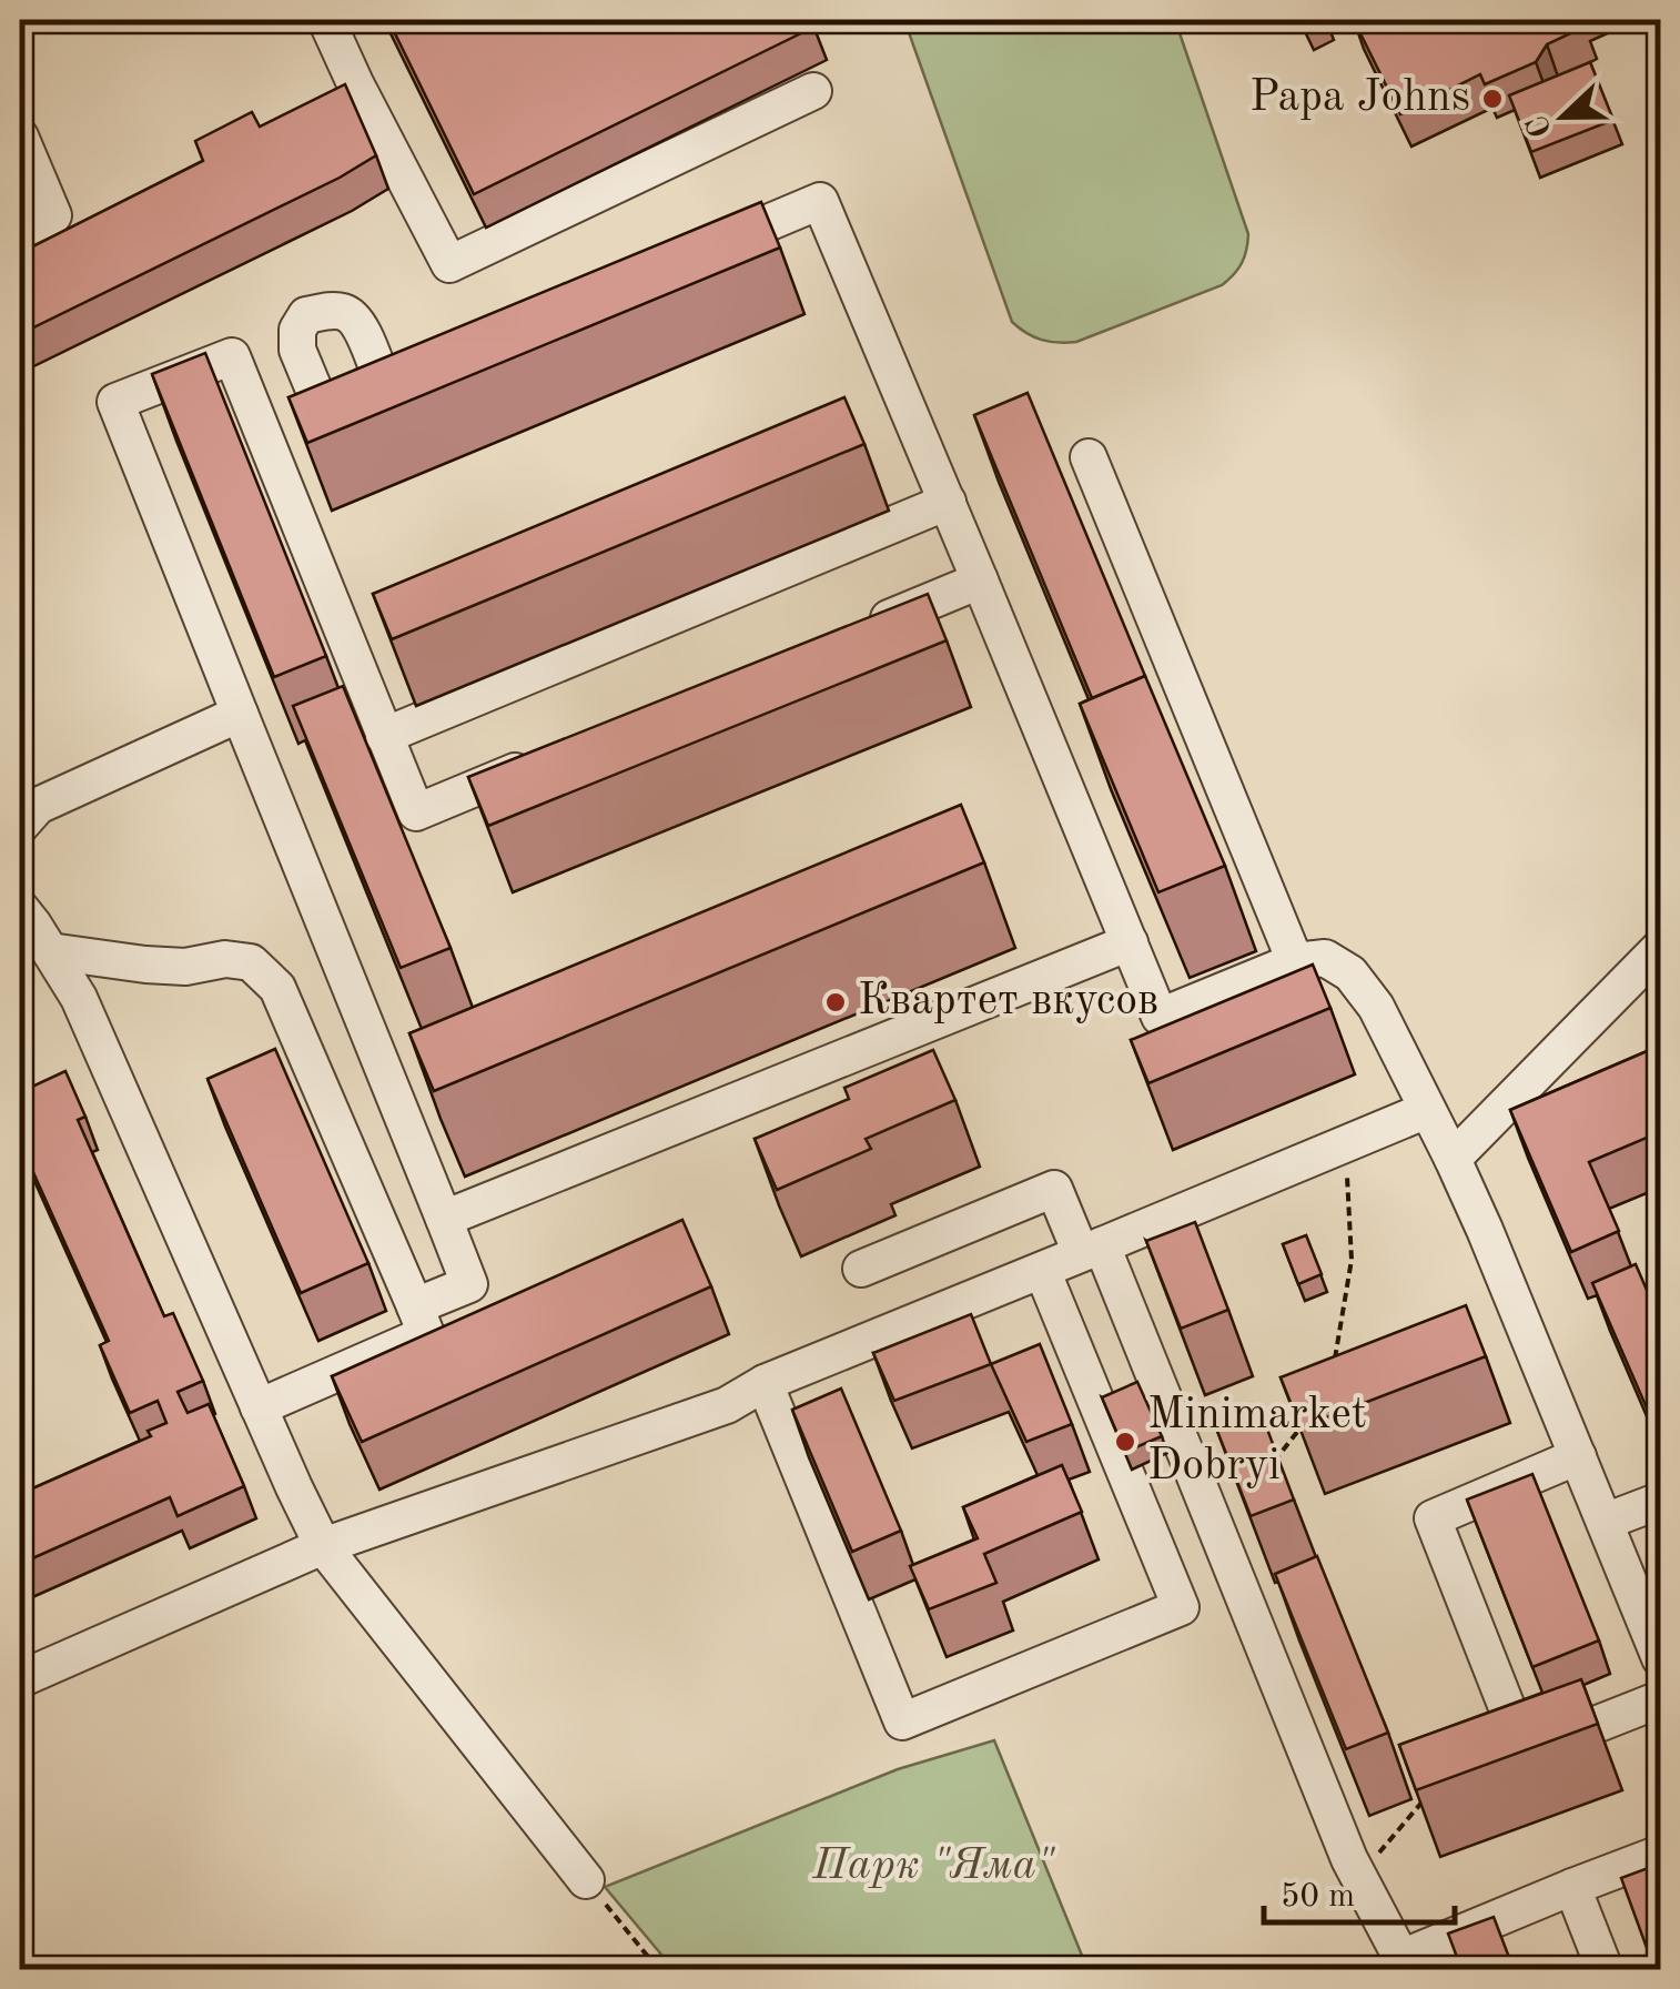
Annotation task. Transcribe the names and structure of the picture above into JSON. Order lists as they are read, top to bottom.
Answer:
{
  "parks": ["Парк \"Яма\""],
  "places": ["Papa Johns", "Квартет вкусов", "Minimarket Dobryi"],
  "scale_bar": "50 m",
  "north": "left"
}
